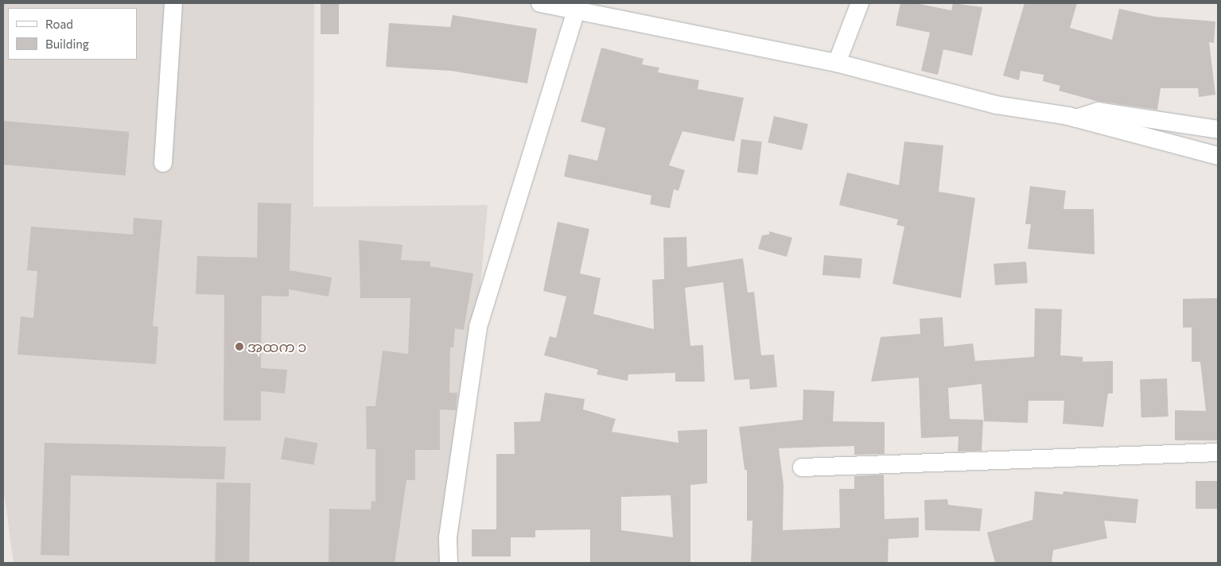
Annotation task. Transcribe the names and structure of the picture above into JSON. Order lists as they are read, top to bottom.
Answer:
{
  "places": ["အထက ၁"],
  "legend": ["Road", "Building"]
}
